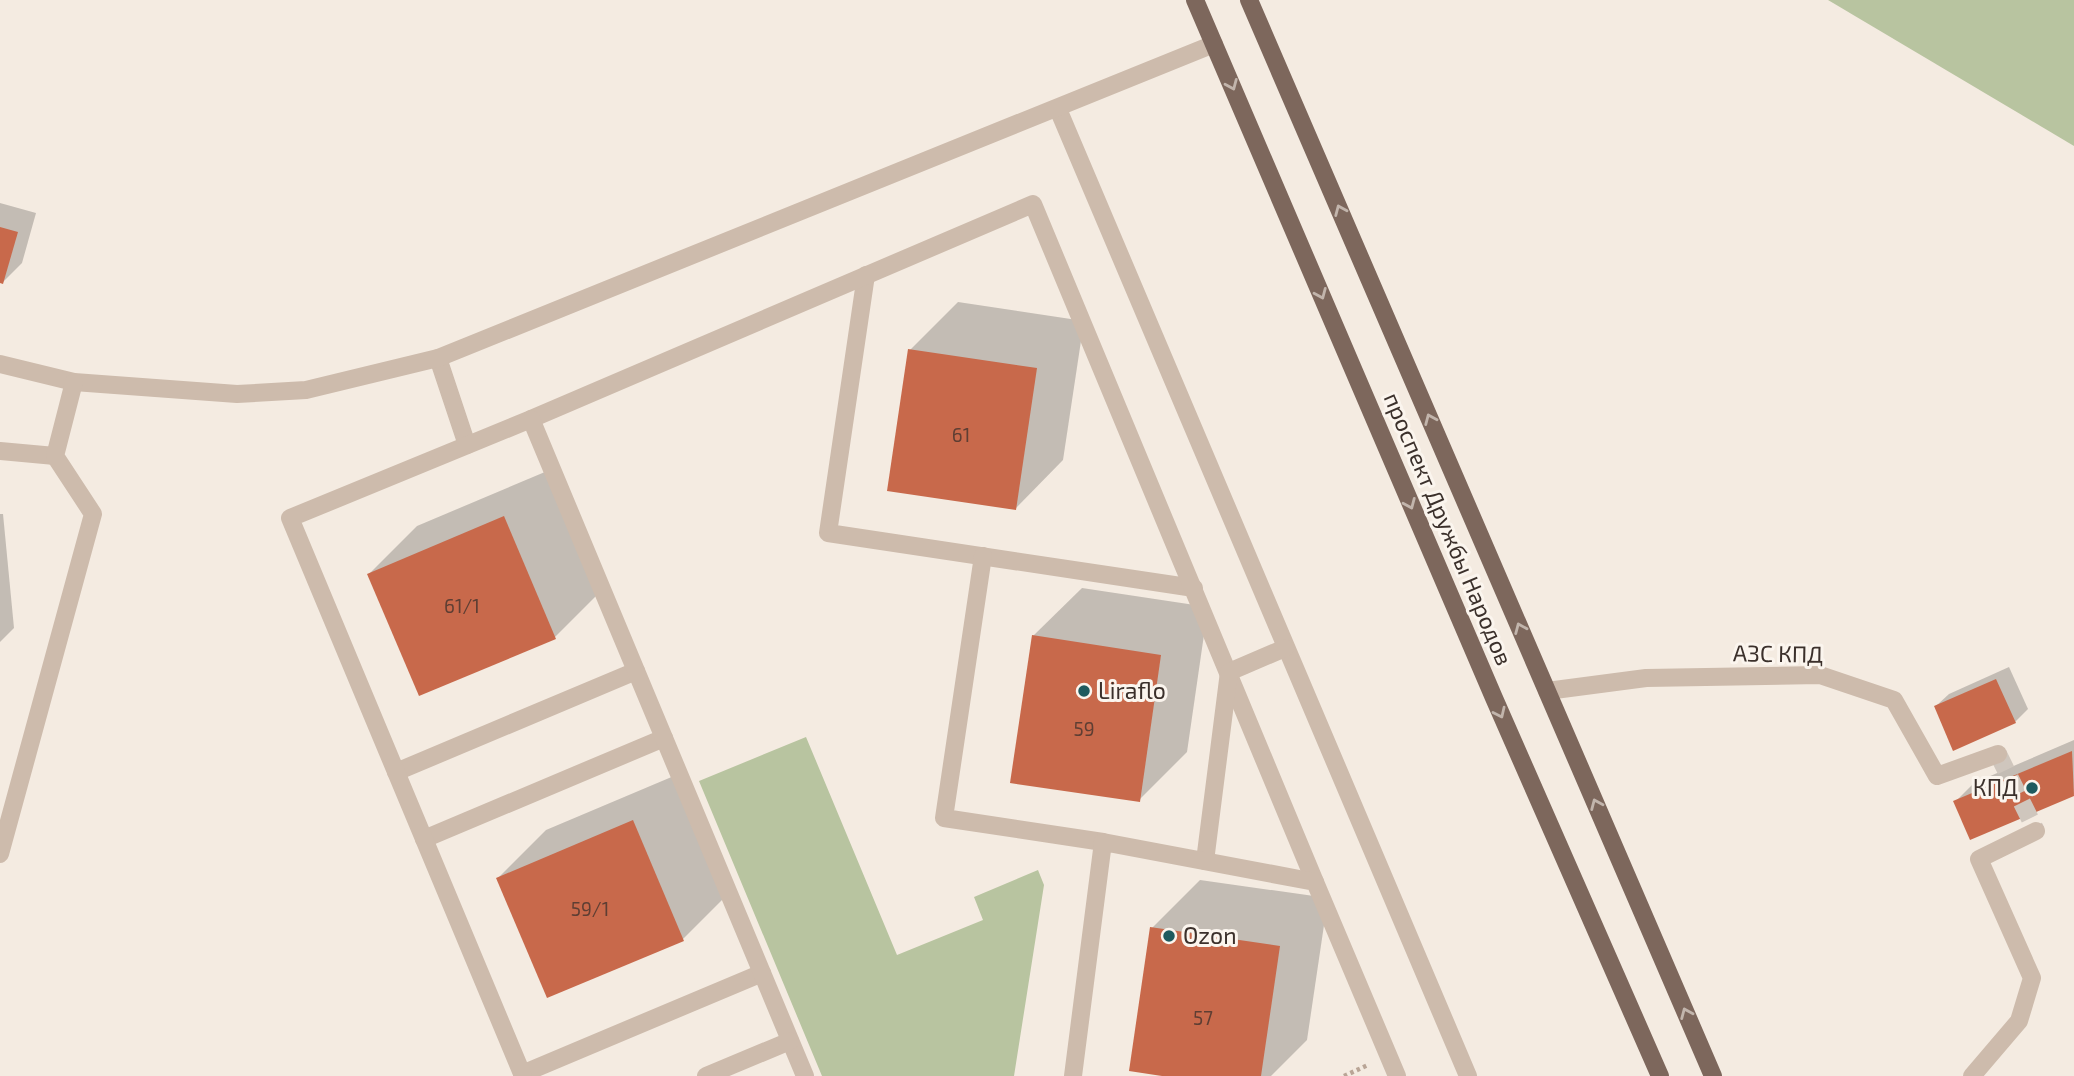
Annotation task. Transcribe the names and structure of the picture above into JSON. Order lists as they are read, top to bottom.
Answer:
{
  "streets": {
    "main road": ["проспект Дружбы Народов"],
    "street": ["АЗС КПД"]
  },
  "crossings": [
    ["проспект Дружбы Народов", "АЗС КПД"]
  ],
  "places": ["Liraflo", "КПД", "Ozon"],
  "house_numbers": [
    "61",
    "61/1",
    "59",
    "59/1",
    "57"
  ]
}
